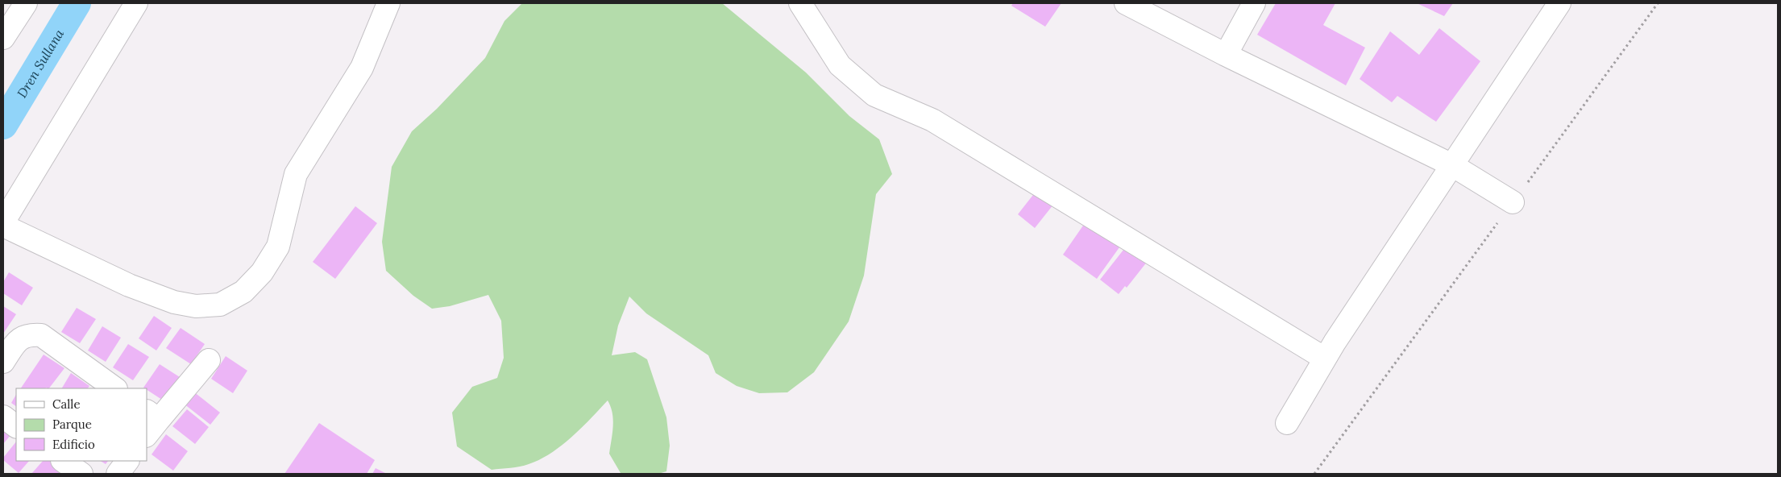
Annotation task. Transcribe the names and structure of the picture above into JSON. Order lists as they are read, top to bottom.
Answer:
{
  "water": ["Dren Sullana"],
  "legend": ["Calle", "Parque", "Edificio"]
}
